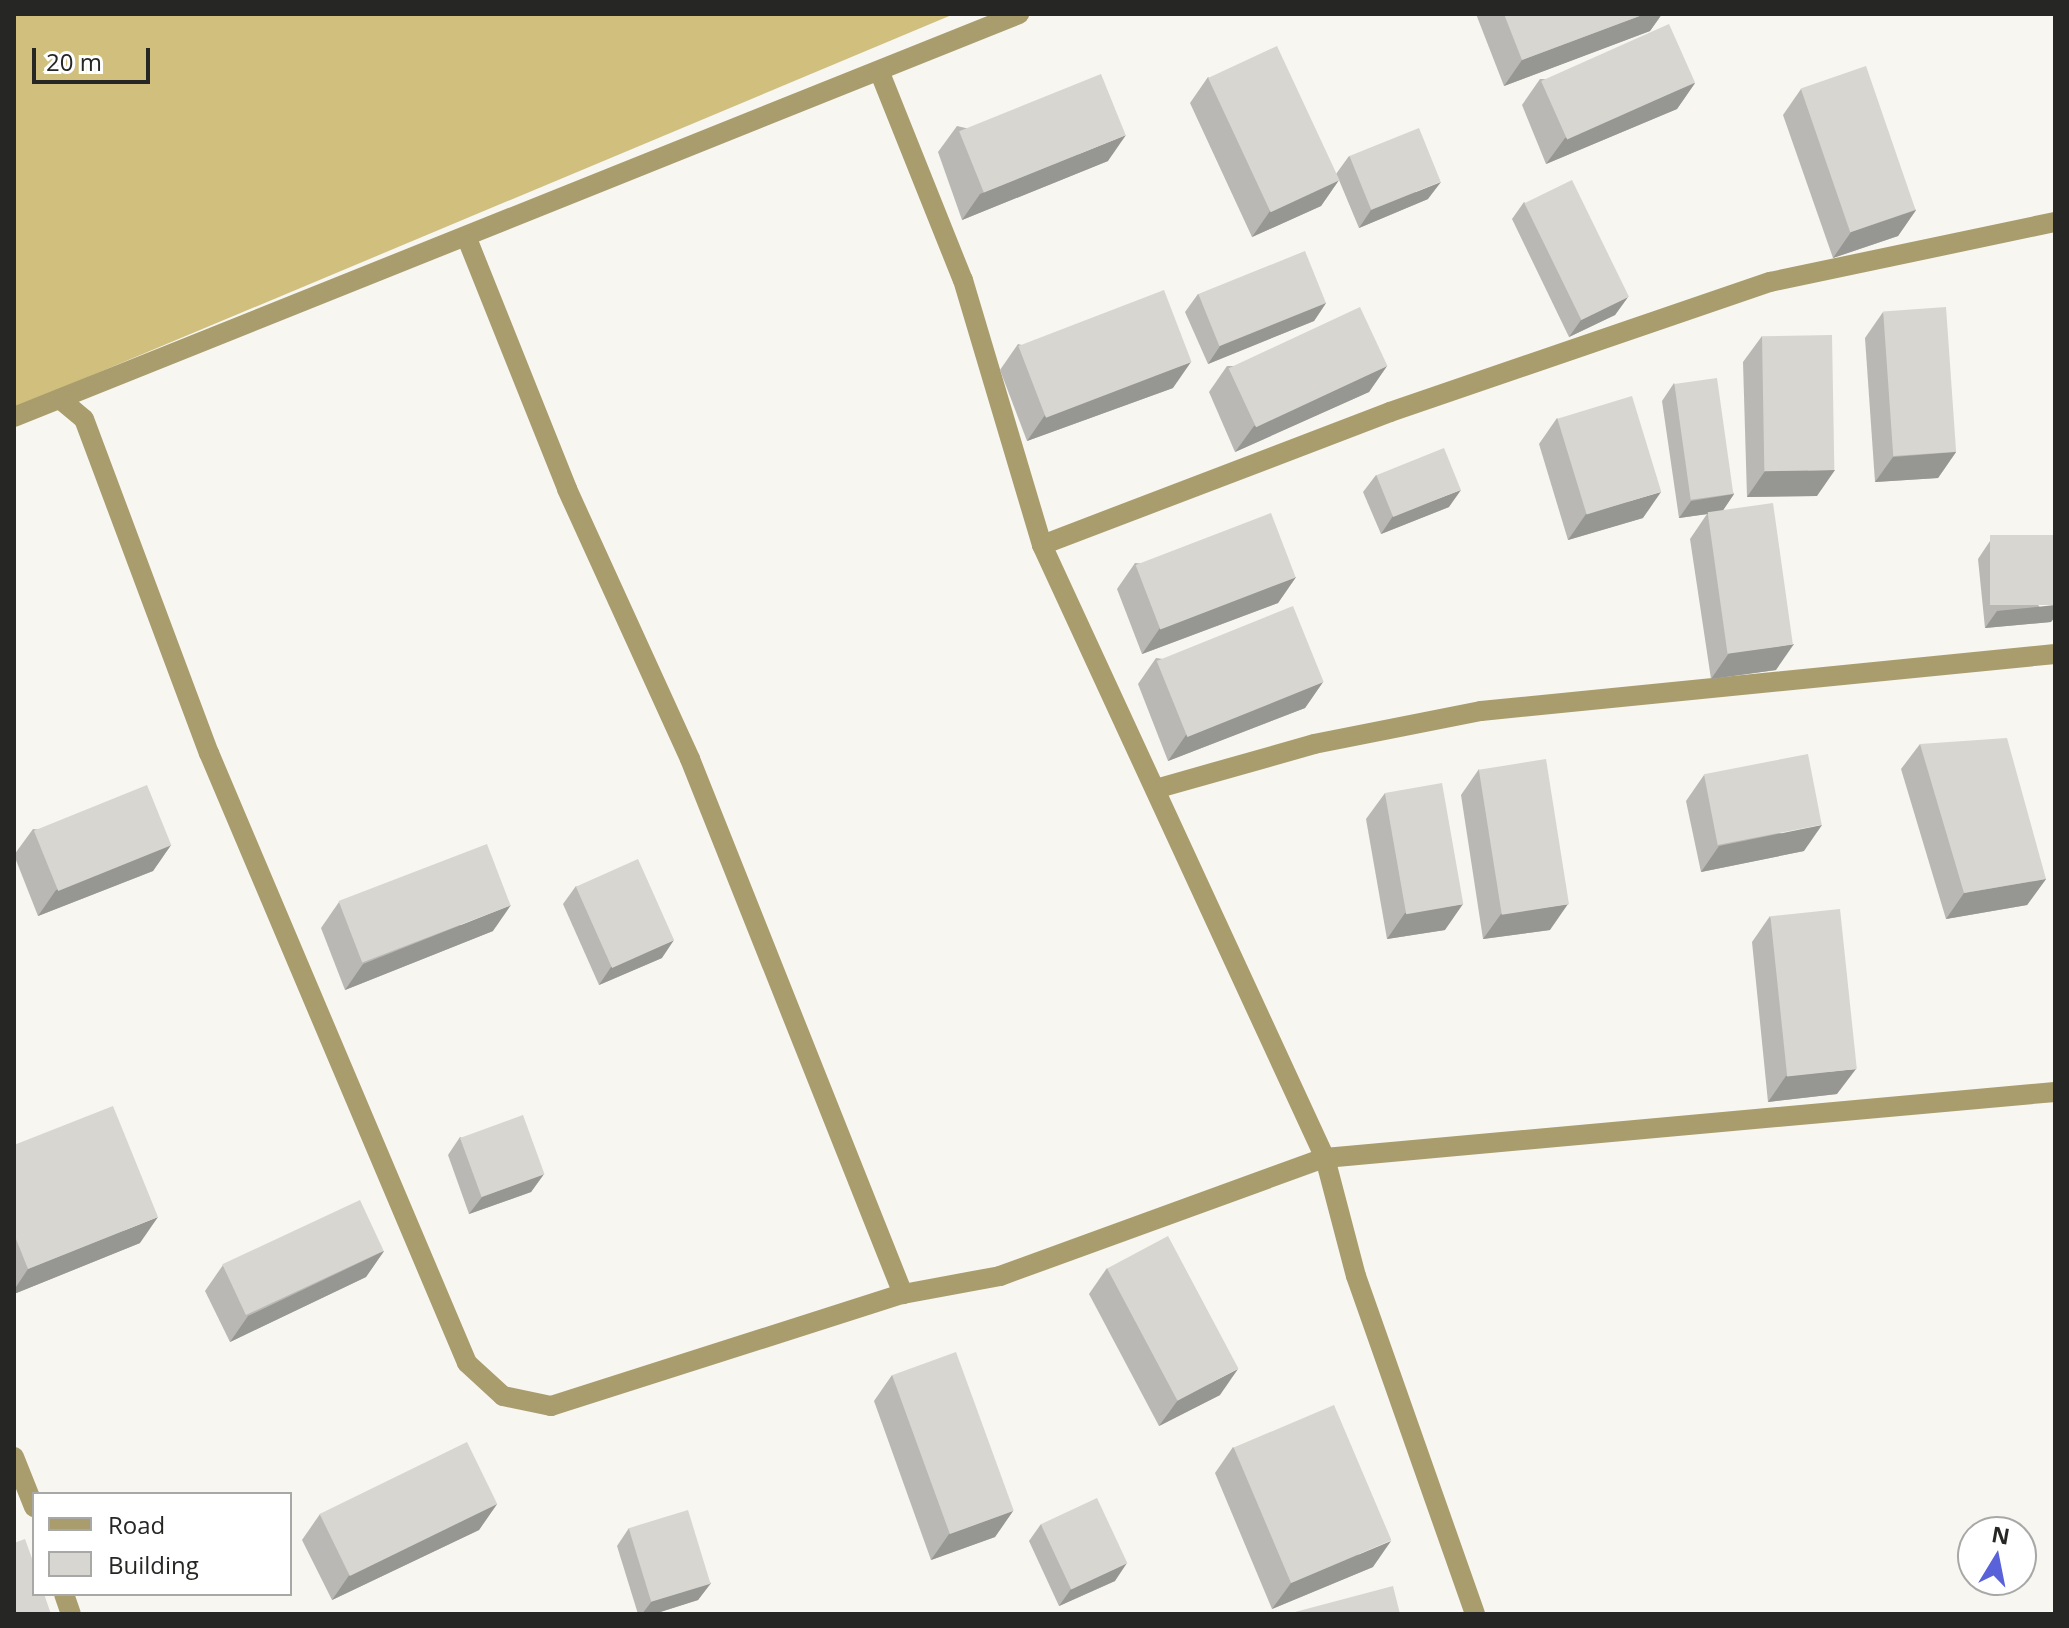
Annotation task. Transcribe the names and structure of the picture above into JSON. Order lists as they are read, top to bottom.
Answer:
{
  "legend": ["Road", "Building"],
  "scale_bar": "20 m",
  "north": "top"
}
